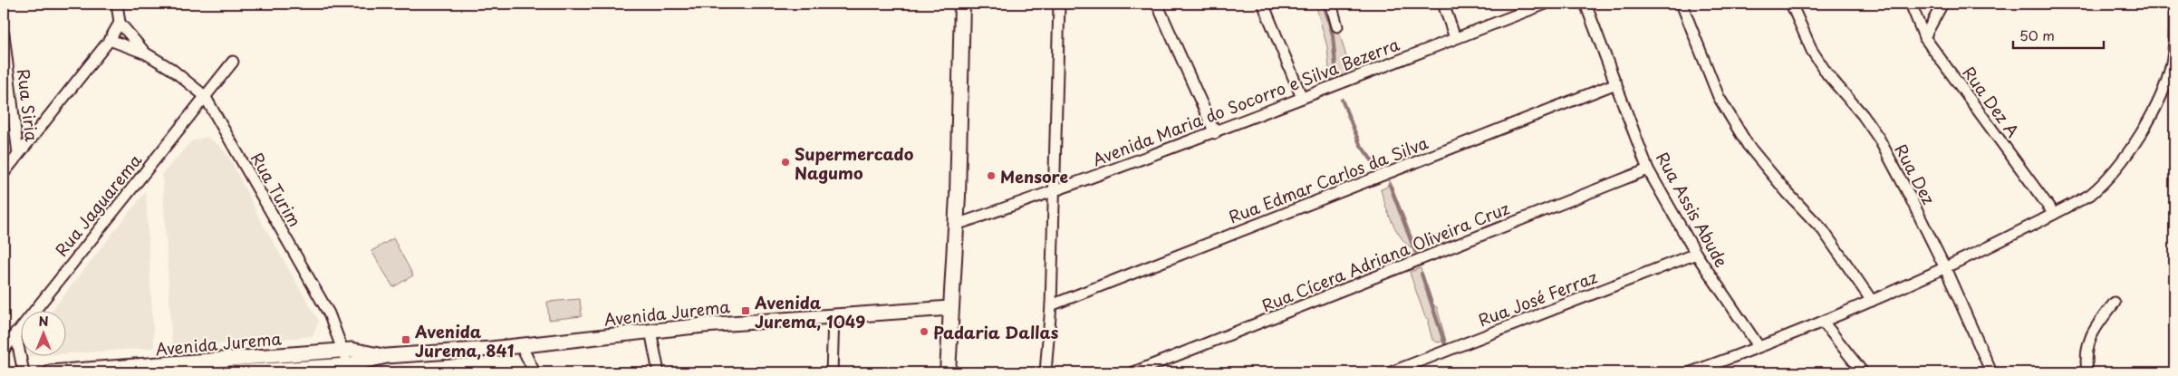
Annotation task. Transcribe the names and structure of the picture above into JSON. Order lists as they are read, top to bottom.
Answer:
{
  "streets": {
    "street": [
      "Avenida Maria do Socorro e Silva Bezerra",
      "Rua Dez A",
      "Rua Siria",
      "Rua Dez",
      "Rua Edmar Carlos da Silva",
      "Rua Turim",
      "Rua Jaguarema",
      "Rua Assis Abude",
      "Rua Cícera Adriana Oliveira Cruz",
      "Rua José Ferraz",
      "Avenida Jurema"
    ]
  },
  "crossings": [
    ["Rua Edmar Carlos da Silva", "Rua Assis Abude"],
    ["Rua Turim", "Rua Jaguarema"],
    ["Rua Turim", "Avenida Jurema"],
    ["Rua Assis Abude", "Rua Cícera Adriana Oliveira Cruz"],
    ["Rua Assis Abude", "Rua José Ferraz"]
  ],
  "places": {
    "other": ["Supermercado Nagumo", "Mensore", "Padaria Dallas"],
    "transit": ["Avenida Jurema, 1049", "Avenida Jurema, 841"]
  },
  "scale_bar": "50 m",
  "north": "top"
}
